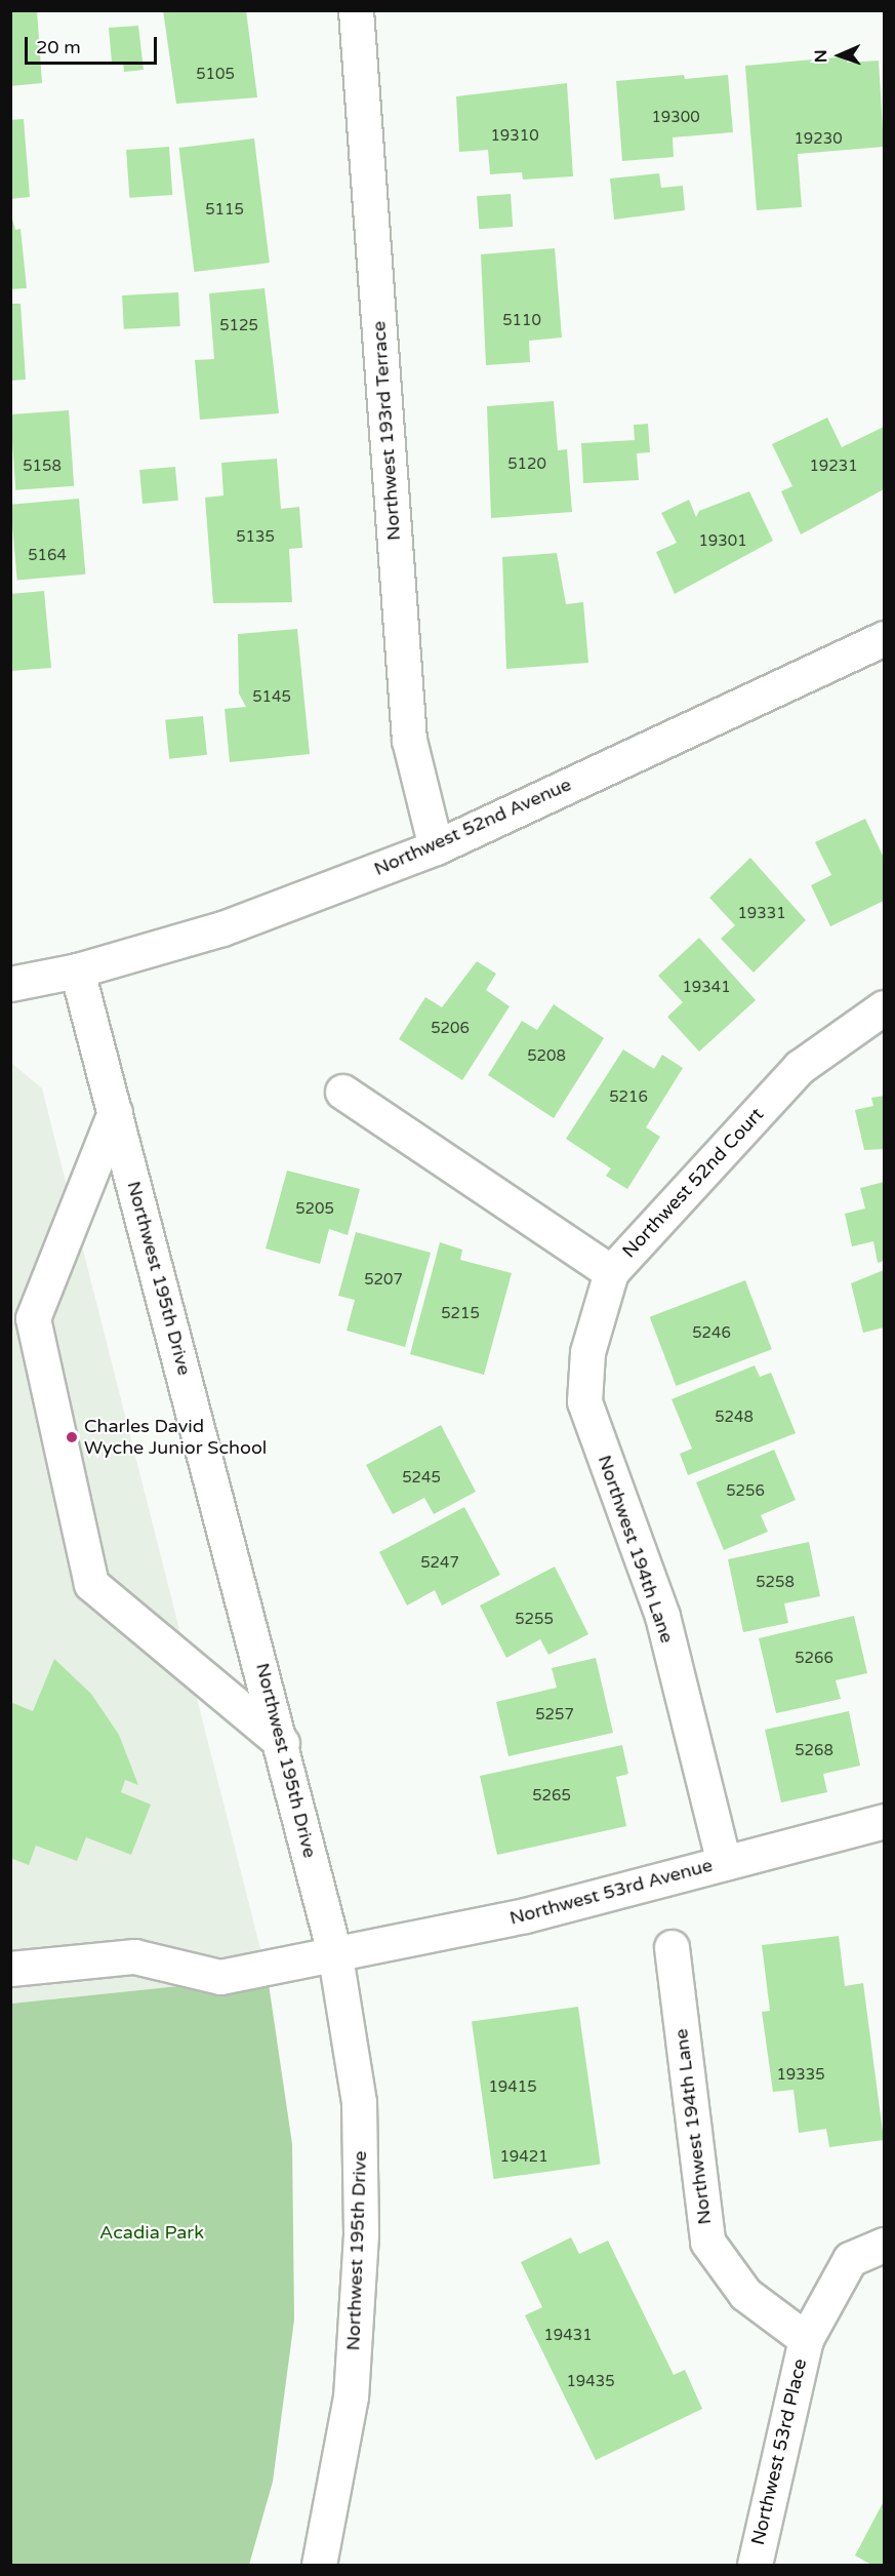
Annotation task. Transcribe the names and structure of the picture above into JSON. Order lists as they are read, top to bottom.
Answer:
{
  "streets": {
    "street": [
      "Northwest 193rd Terrace",
      "Northwest 52nd Avenue",
      "Northwest 52nd Court",
      "Northwest 195th Drive",
      "Northwest 194th Lane",
      "Northwest 53rd Avenue",
      "Northwest 53rd Place"
    ]
  },
  "crossings": [
    ["Northwest 193rd Terrace", "Northwest 52nd Avenue"],
    ["Northwest 52nd Avenue", "Northwest 195th Drive"],
    ["Northwest 52nd Court", "Northwest 194th Lane"],
    ["Northwest 195th Drive", "Northwest 53rd Avenue"],
    ["Northwest 194th Lane", "Northwest 53rd Avenue"],
    ["Northwest 194th Lane", "Northwest 53rd Place"]
  ],
  "parks": ["Acadia Park"],
  "places": ["Charles David Wyche Junior School"],
  "house_numbers": [
    "5105",
    "19300",
    "19310",
    "19230",
    "5115",
    "5110",
    "5125",
    "5120",
    "5158",
    "19231",
    "5135",
    "19301",
    "5164",
    "5145",
    "19331",
    "19341",
    "5206",
    "5208",
    "5216",
    "5205",
    "5207",
    "5215",
    "5246",
    "5248",
    "5245",
    "5256",
    "5247",
    "5258",
    "5255",
    "5266",
    "5257",
    "5268",
    "5265",
    "19335",
    "19415",
    "19421",
    "19431",
    "19435"
  ],
  "scale_bar": "20 m",
  "north": "left"
}
